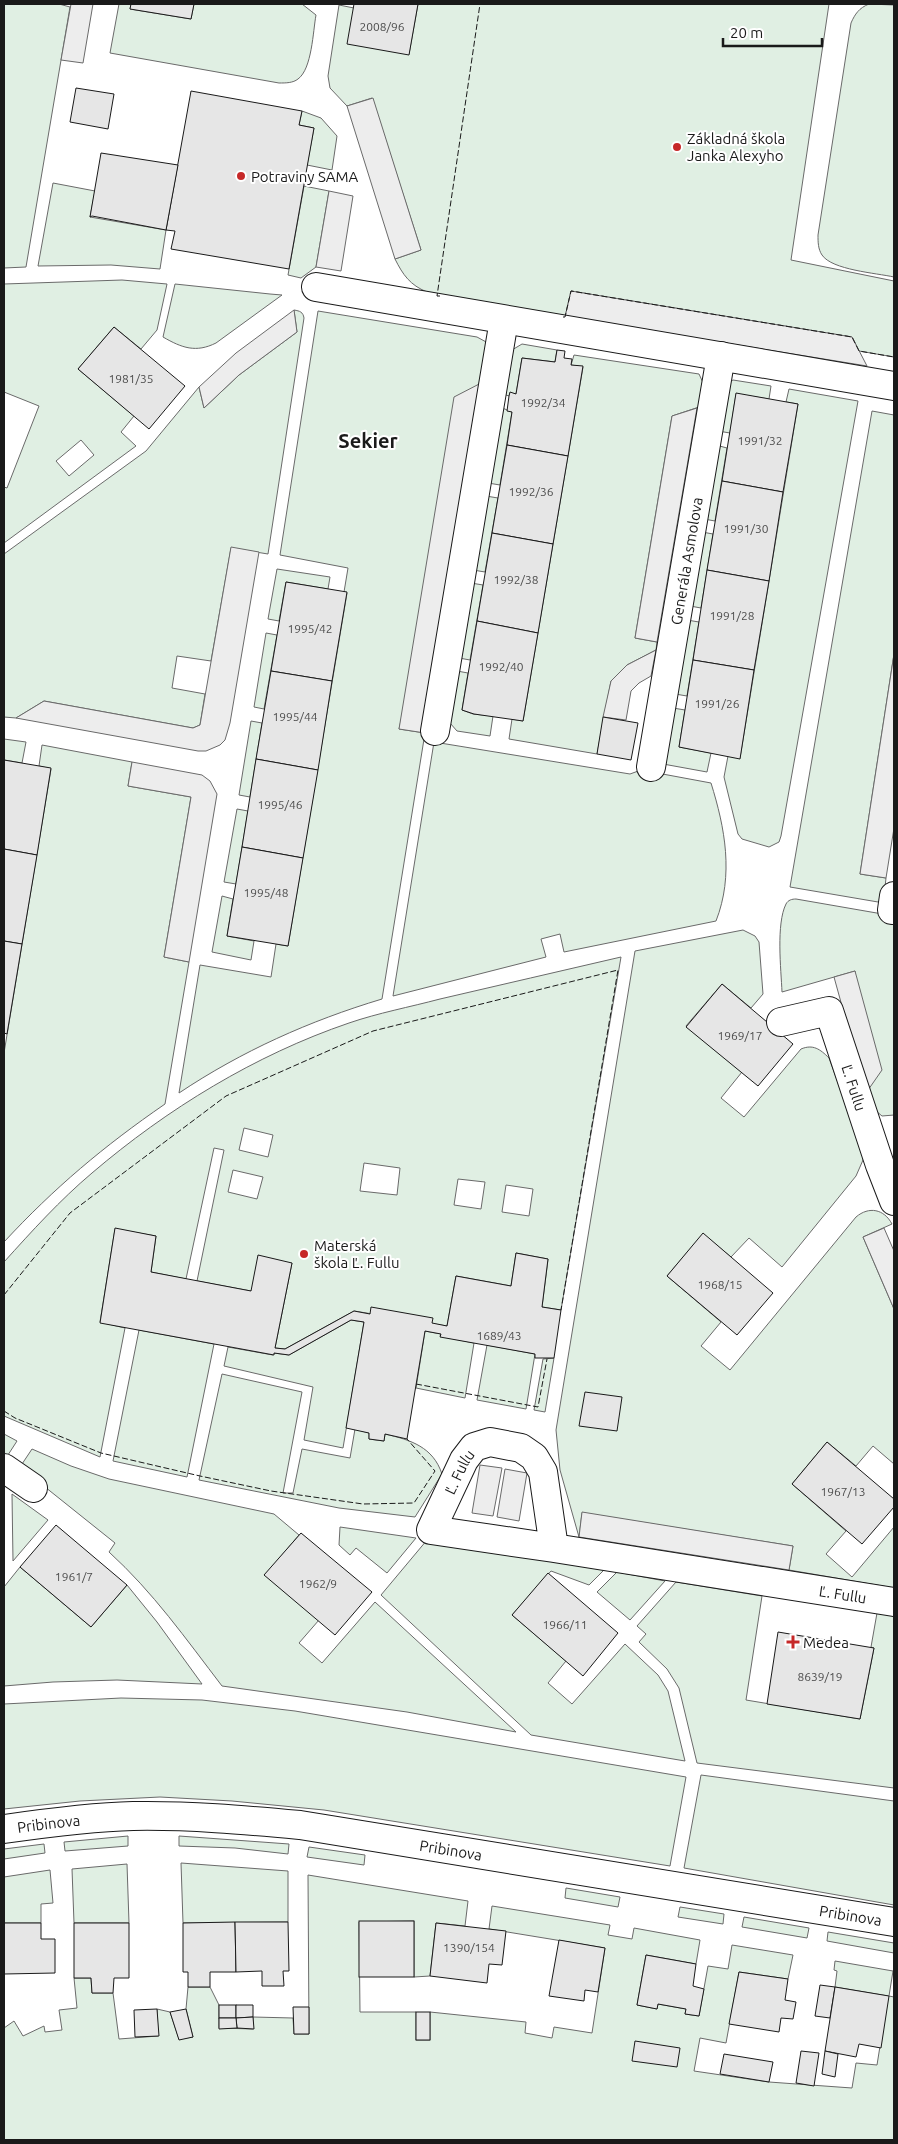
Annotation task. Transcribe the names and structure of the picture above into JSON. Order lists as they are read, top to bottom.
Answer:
{
  "streets": {
    "street": ["Generála Asmolova", "Ľ. Fullu", "Pribinova"]
  },
  "districts": ["Sekier"],
  "places": {
    "other": ["Základná škola Janka Alexyho", "Potraviny SAMA", "Materská škola Ľ. Fullu"],
    "health": ["Medea"]
  },
  "house_numbers": [
    "2008/96",
    "1981/35",
    "1992/34",
    "1991/32",
    "1992/36",
    "1991/30",
    "1992/38",
    "1991/28",
    "1995/42",
    "1992/40",
    "1991/26",
    "1995/44",
    "1995/46",
    "1995/48",
    "1969/17",
    "1968/15",
    "1689/43",
    "1967/13",
    "1961/7",
    "1962/9",
    "1966/11",
    "8639/19",
    "1390/154"
  ],
  "scale_bar": "20 m"
}
